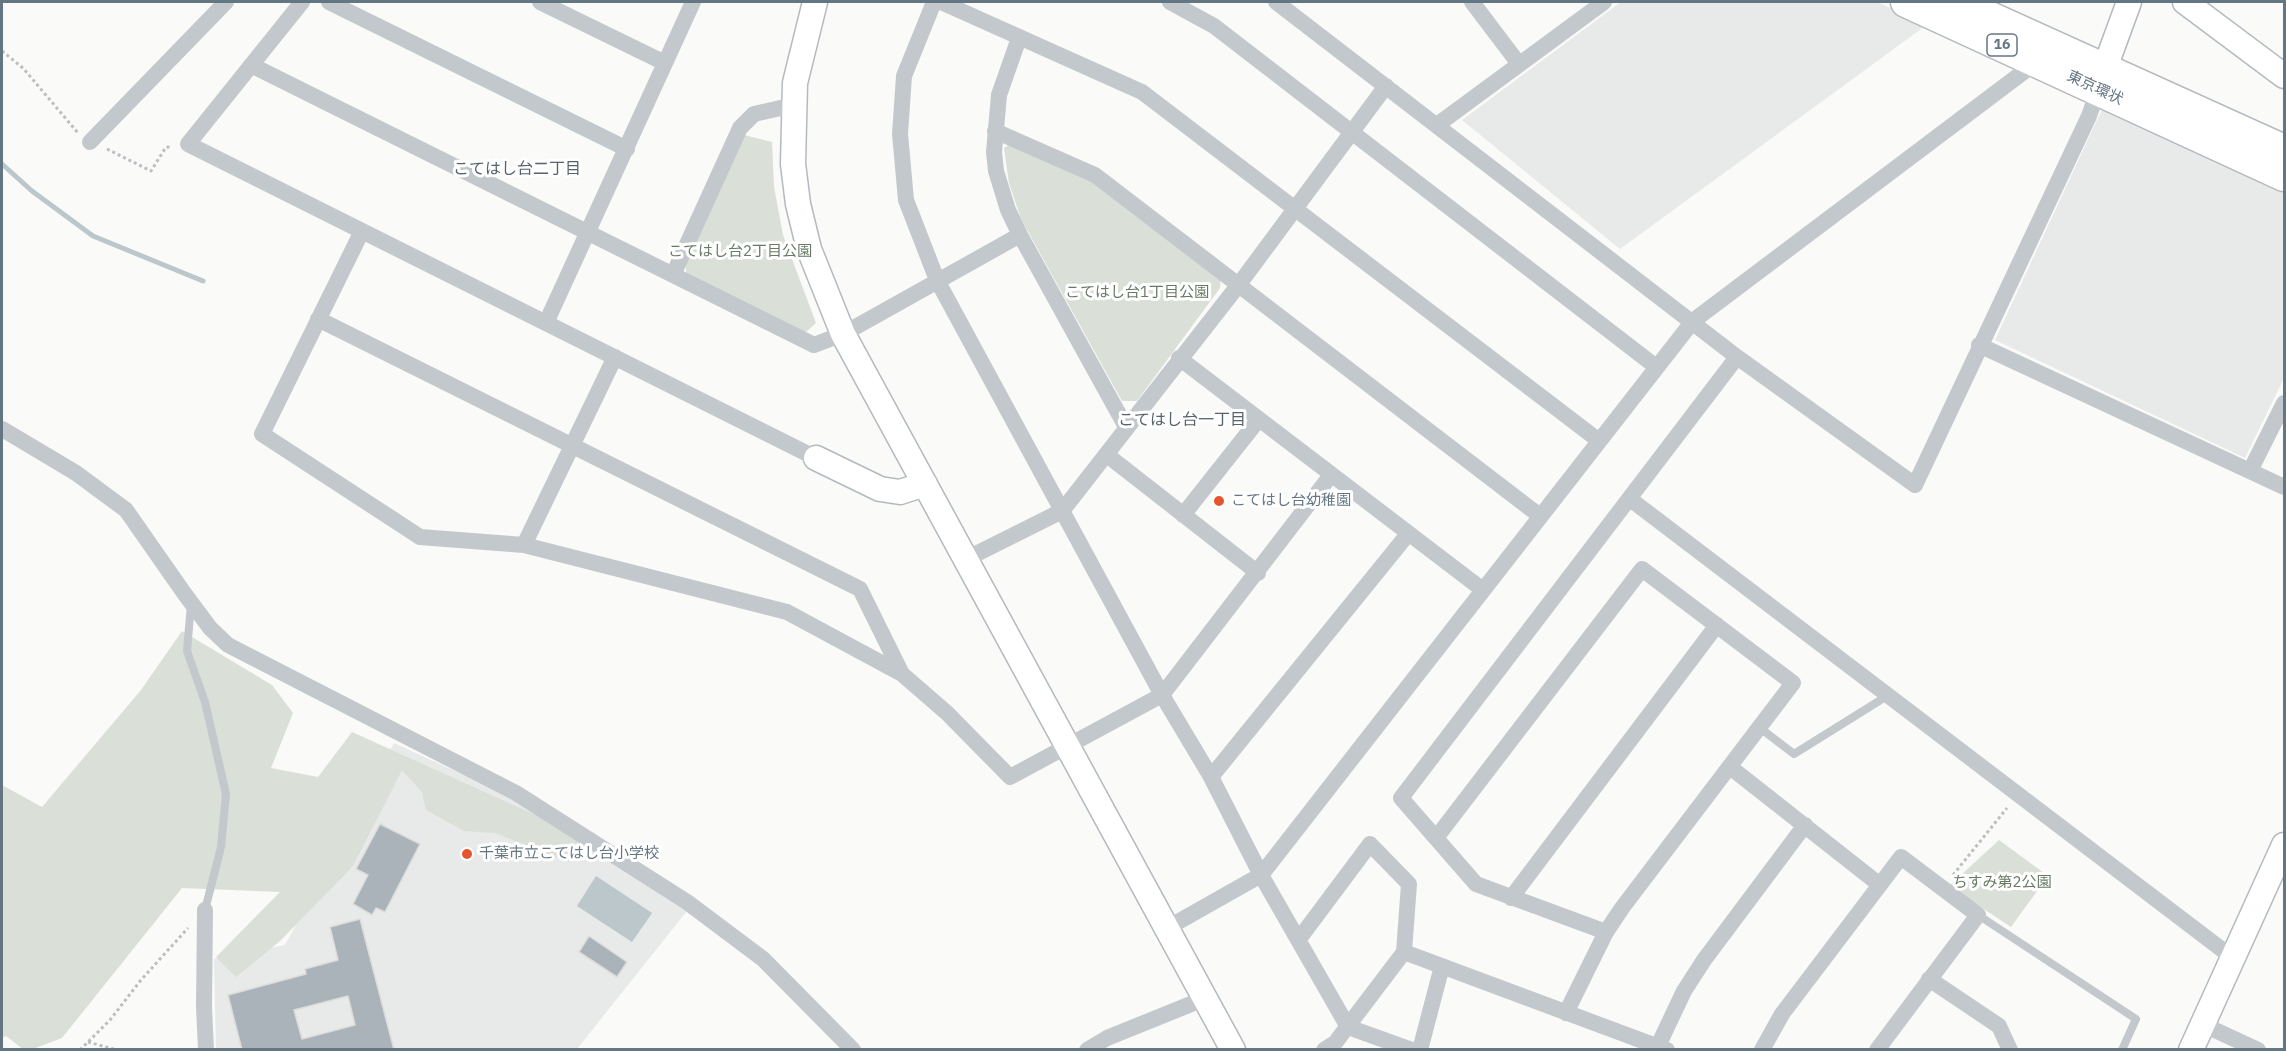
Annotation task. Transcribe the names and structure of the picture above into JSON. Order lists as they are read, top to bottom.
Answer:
{
  "streets": {
    "highway": ["16", "東京環状"]
  },
  "districts": ["こてはし台二丁目", "こてはし台一丁目"],
  "parks": ["こてはし台2丁目公園", "こてはし台1丁目公園", "ちすみ第2公園"],
  "places": ["こてはし台幼稚園", "千葉市立こてはし台小学校"]
}
